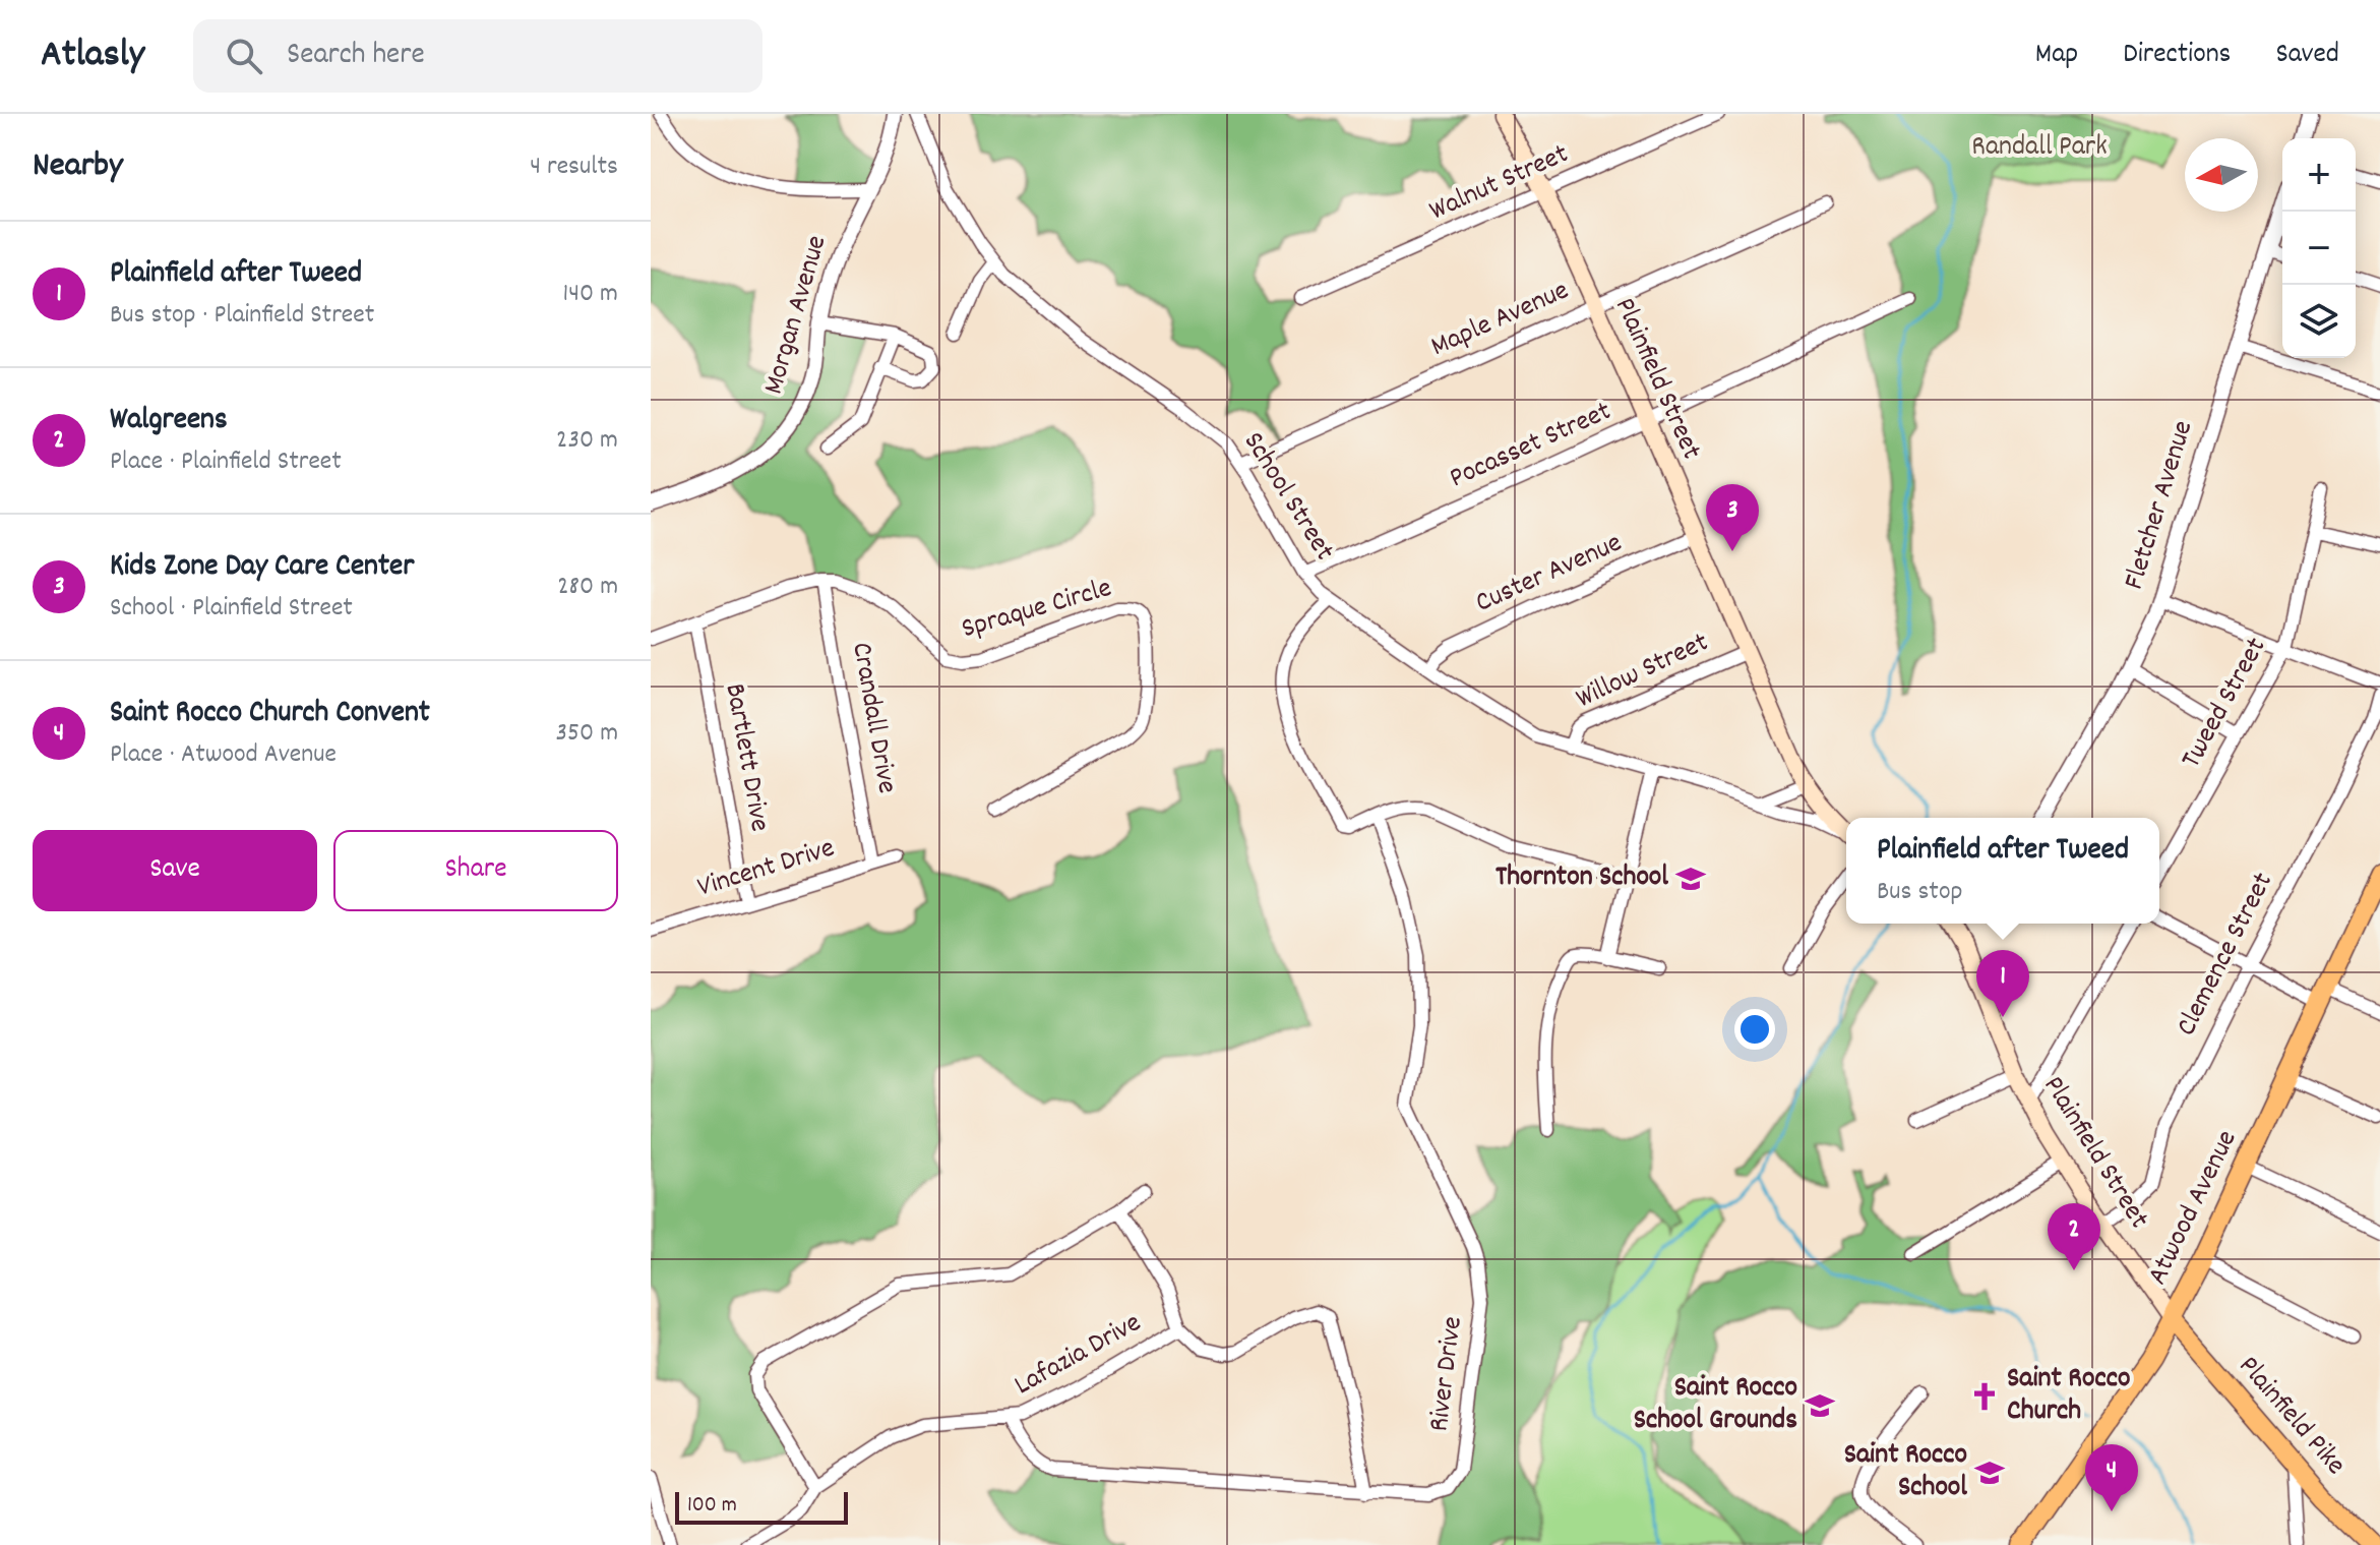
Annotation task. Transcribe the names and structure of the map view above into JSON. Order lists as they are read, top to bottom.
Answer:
{
  "streets": {
    "main road": ["Plainfield Street", "Atwood Avenue", "Plainfield Pike"],
    "street": [
      "Walnut Street",
      "Morgan Avenue",
      "Maple Avenue",
      "Pocasset Street",
      "School Street",
      "Fletcher Avenue",
      "Custer Avenue",
      "Spraque Circle",
      "Willow Street",
      "Tweed Street",
      "Crandall Drive",
      "Bartlett Drive",
      "Vincent Drive",
      "Clemence Street",
      "Lafazia Drive",
      "River Drive"
    ]
  },
  "crossings": [
    ["Walnut Street", "Plainfield Street"],
    ["Maple Avenue", "Plainfield Street"],
    ["Maple Avenue", "School Street"],
    ["Plainfield Street", "Pocasset Street"],
    ["Plainfield Street", "Custer Avenue"],
    ["Plainfield Street", "Willow Street"],
    ["Plainfield Street", "Clemence Street"],
    ["Plainfield Street", "Atwood Avenue"],
    ["Plainfield Street", "Plainfield Pike"],
    ["Pocasset Street", "School Street"],
    ["School Street", "Custer Avenue"],
    ["School Street", "Willow Street"],
    ["Spraque Circle", "Crandall Drive"],
    ["Spraque Circle", "Bartlett Drive"],
    ["Crandall Drive", "Vincent Drive"],
    ["Bartlett Drive", "Vincent Drive"],
    ["Atwood Avenue", "Plainfield Pike"],
    ["Lafazia Drive", "River Drive"]
  ],
  "parks": ["Randall Park"],
  "places": {
    "school or university": ["Thornton School", "Saint Rocco School Grounds", "Saint Rocco School"],
    "church": ["Saint Rocco Church"]
  },
  "scale_bar": "100 m",
  "north": "left",
  "page": {
    "header": "Atlasly",
    "search": "Search here",
    "nav": ["Map", "Directions", "Saved"],
    "heading": ["Nearby", "4 results"],
    "map_buttons": ["+", "−"],
    "list": [
      {
        "mark": "1",
        "name": "Plainfield after Tweed",
        "note": "Bus stop · Plainfield Street",
        "value": "140 m"
      },
      {
        "mark": "2",
        "name": "Walgreens",
        "note": "Place · Plainfield Street",
        "value": "230 m"
      },
      {
        "mark": "3",
        "name": "Kids Zone Day Care Center",
        "note": "School · Plainfield Street",
        "value": "280 m"
      },
      {
        "mark": "4",
        "name": "Saint Rocco Church Convent",
        "note": "Place · Atwood Avenue",
        "value": "350 m"
      }
    ],
    "pins": [
      "3",
      "1",
      "2",
      "4"
    ],
    "buttons": ["Save", "Share"],
    "popup": ["Plainfield after Tweed", "Bus stop"],
    "scale": "100 m"
  }
}
